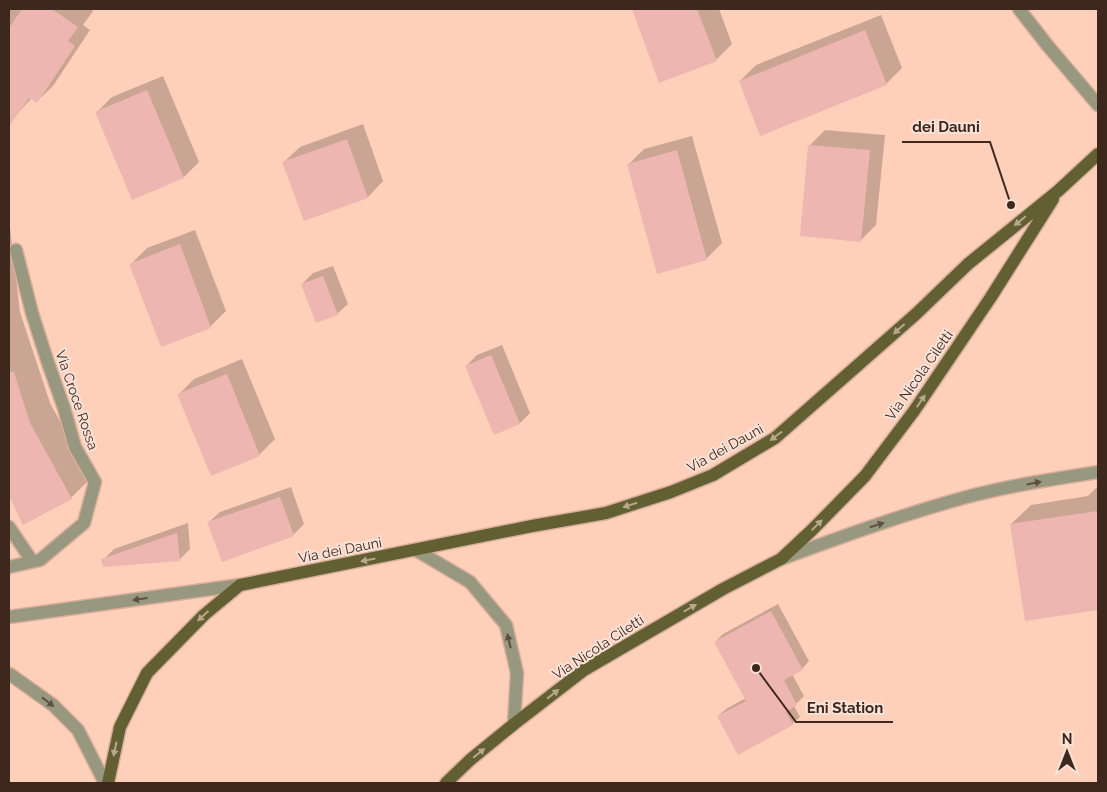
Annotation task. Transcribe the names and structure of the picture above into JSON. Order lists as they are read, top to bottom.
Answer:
{
  "streets": {
    "main road": ["Via Nicola Ciletti", "Via dei Dauni"],
    "street": ["Via Croce Rossa"]
  },
  "crossings": [
    ["Via Nicola Ciletti", "Via dei Dauni"]
  ],
  "one_way": ["Via Nicola Ciletti", "Via dei Dauni"],
  "places": ["dei Dauni", "Eni Station"],
  "north": "top"
}
